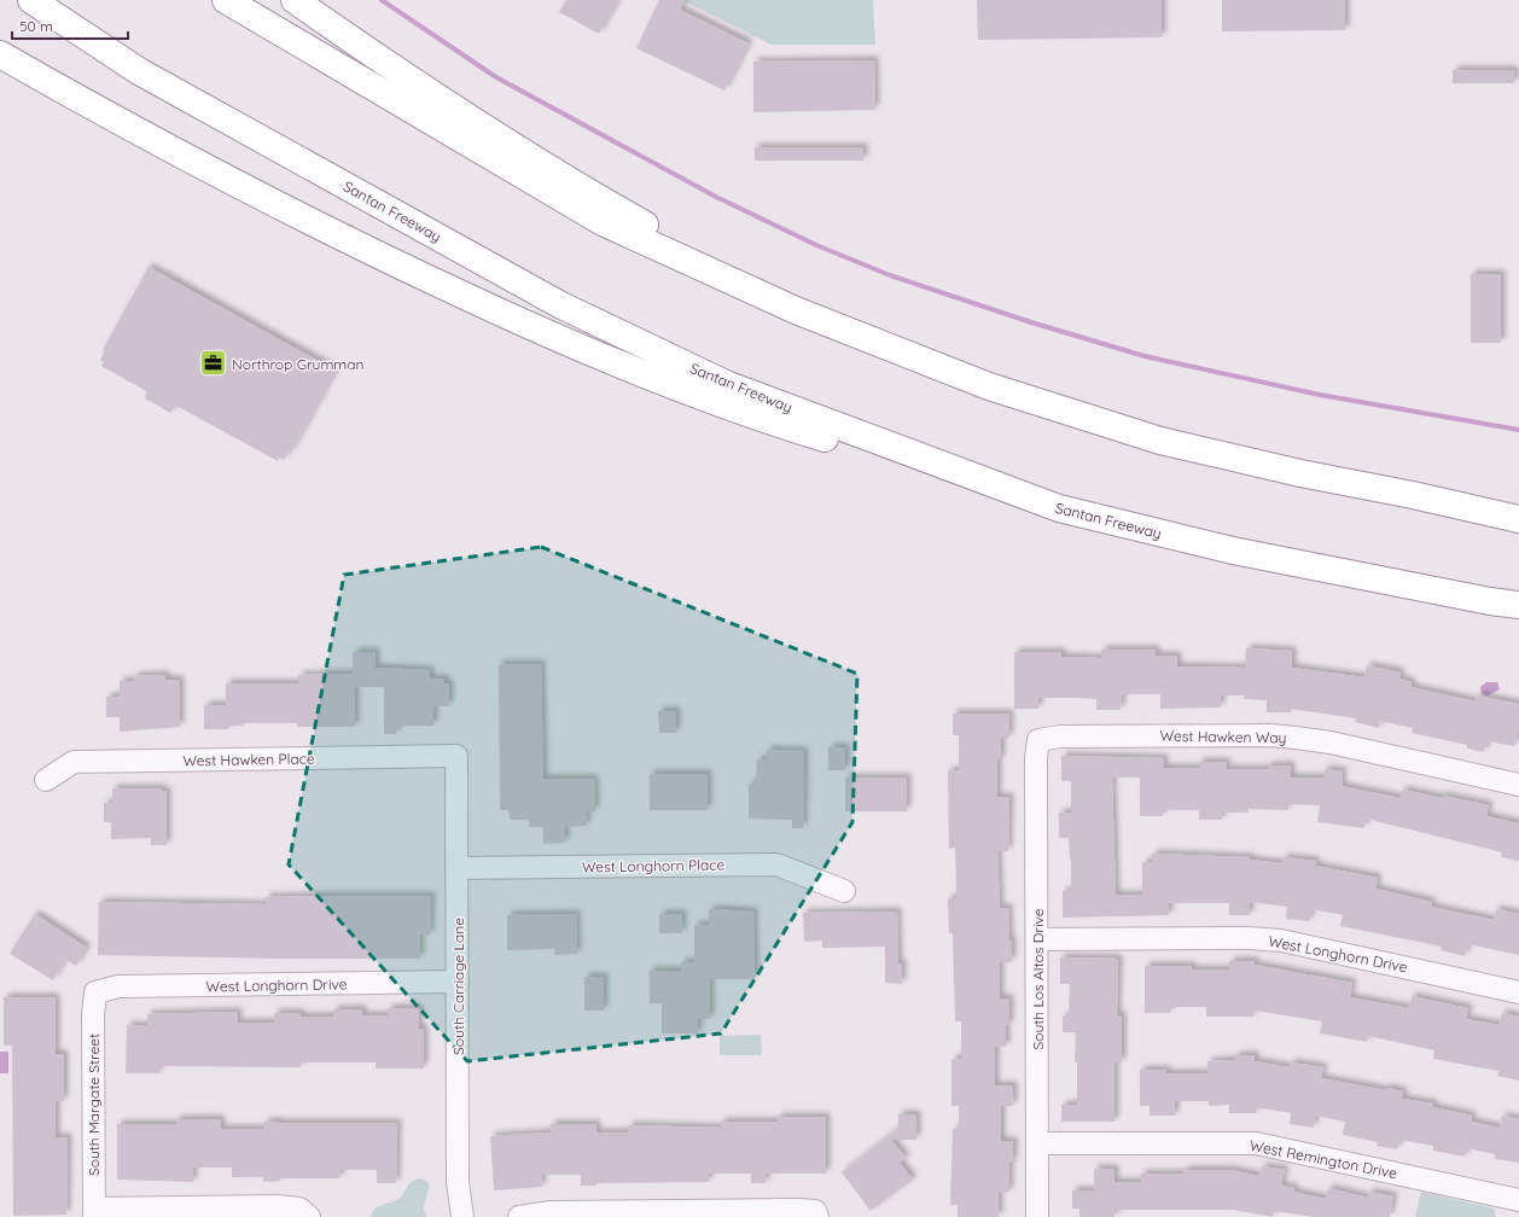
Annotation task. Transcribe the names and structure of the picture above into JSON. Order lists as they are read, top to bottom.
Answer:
{
  "streets": {
    "highway": ["Santan Freeway"],
    "street": [
      "West Hawken Way",
      "West Hawken Place",
      "West Longhorn Place",
      "West Longhorn Drive",
      "South Los Altos Drive",
      "South Carriage Lane",
      "South Margate Street",
      "West Remington Drive"
    ]
  },
  "crossings": [
    ["West Hawken Way", "South Los Altos Drive"],
    ["West Hawken Place", "South Carriage Lane"],
    ["West Longhorn Place", "South Carriage Lane"],
    ["West Longhorn Drive", "South Los Altos Drive"],
    ["West Longhorn Drive", "South Carriage Lane"],
    ["West Longhorn Drive", "South Margate Street"],
    ["South Los Altos Drive", "West Remington Drive"]
  ],
  "places": {
    "office": ["Northrop Grumman"]
  },
  "scale_bar": "50 m"
}
